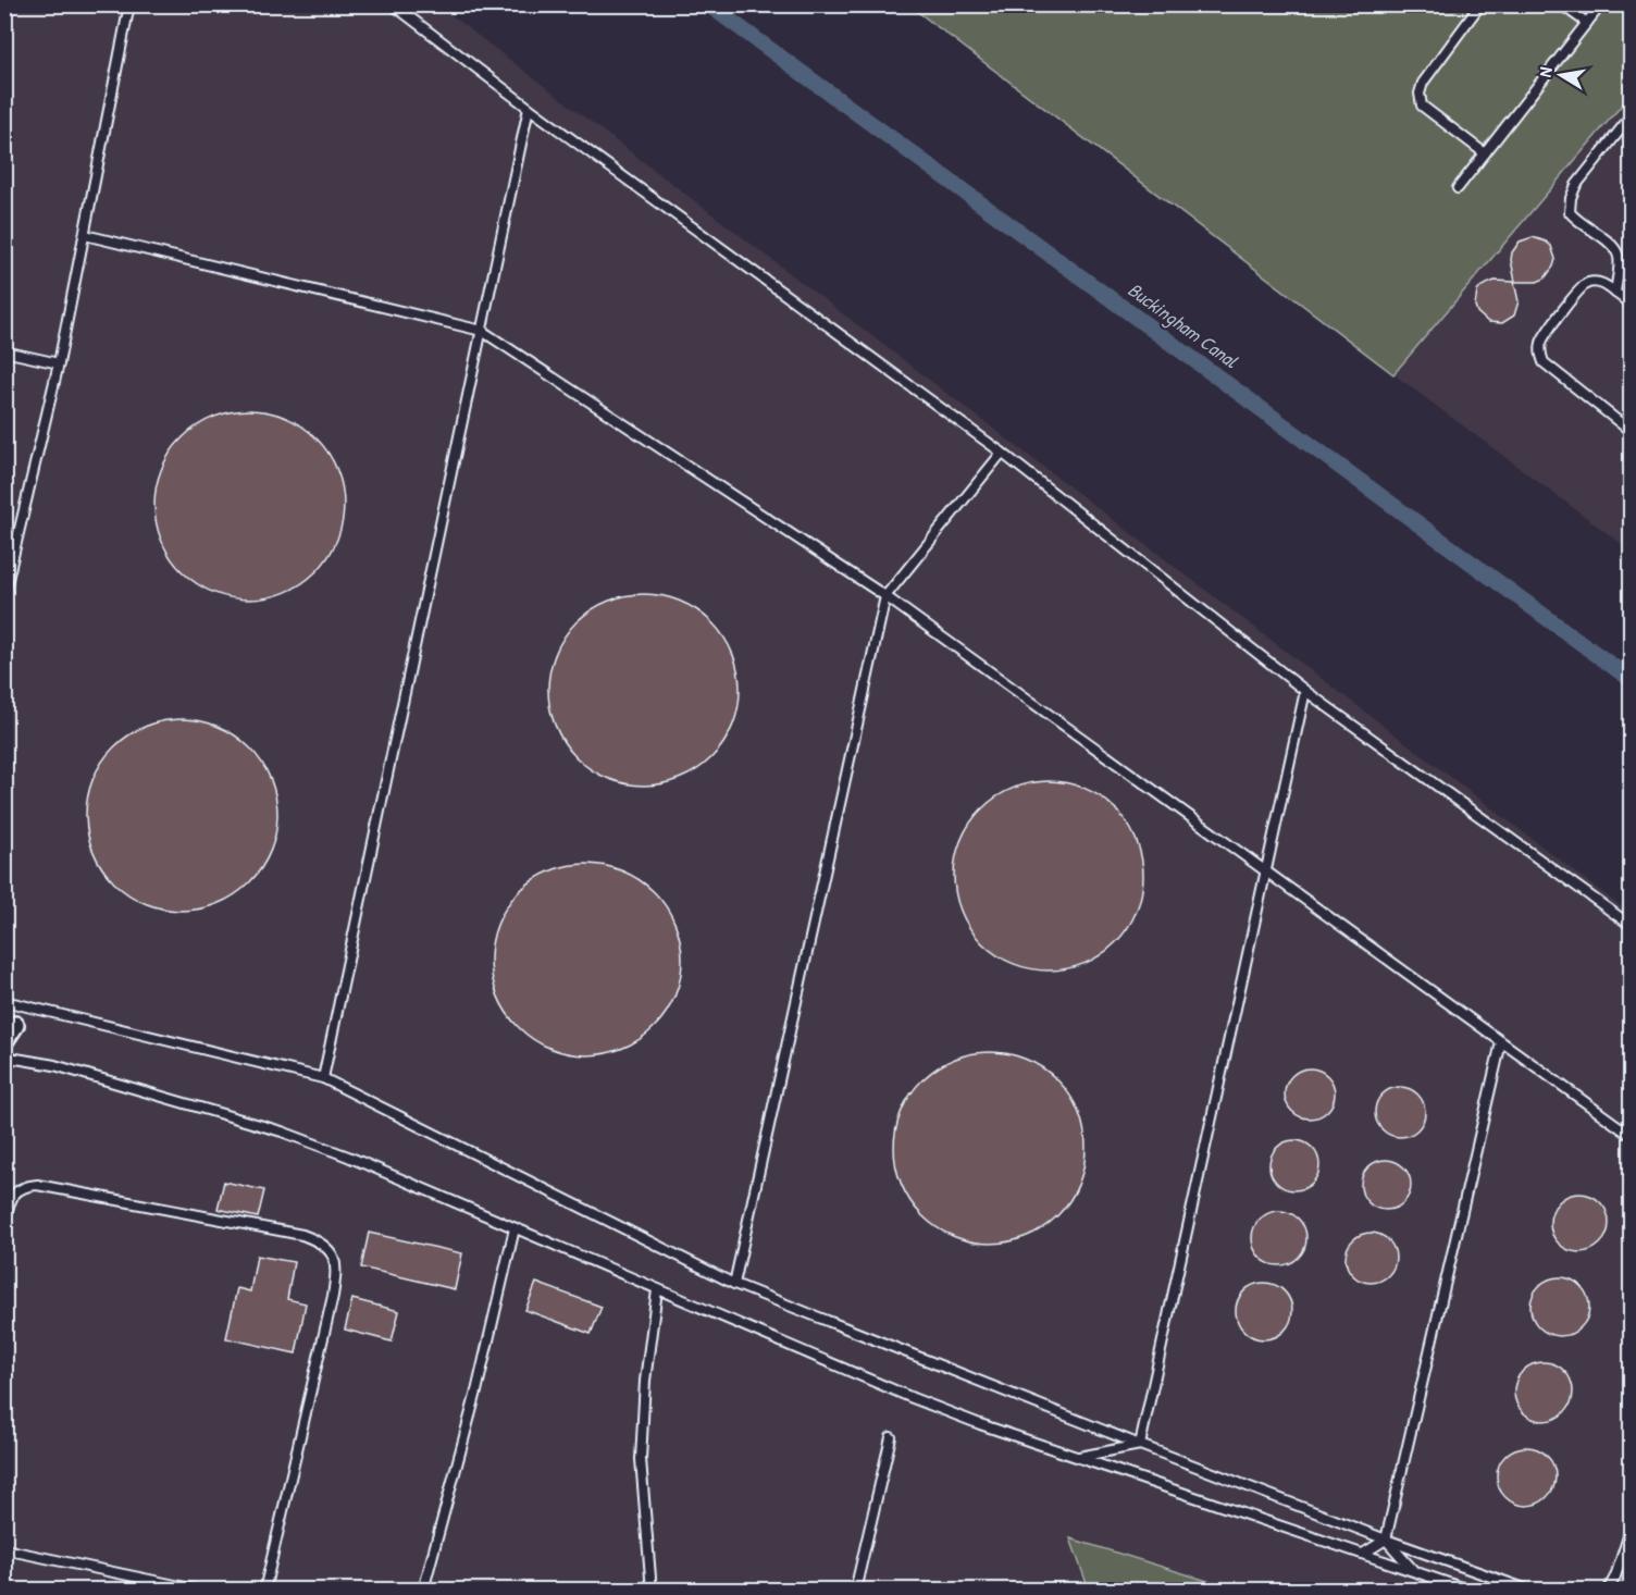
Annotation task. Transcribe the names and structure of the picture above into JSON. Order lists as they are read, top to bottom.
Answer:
{
  "water": ["Buckingham Canal"],
  "north": "left"
}
